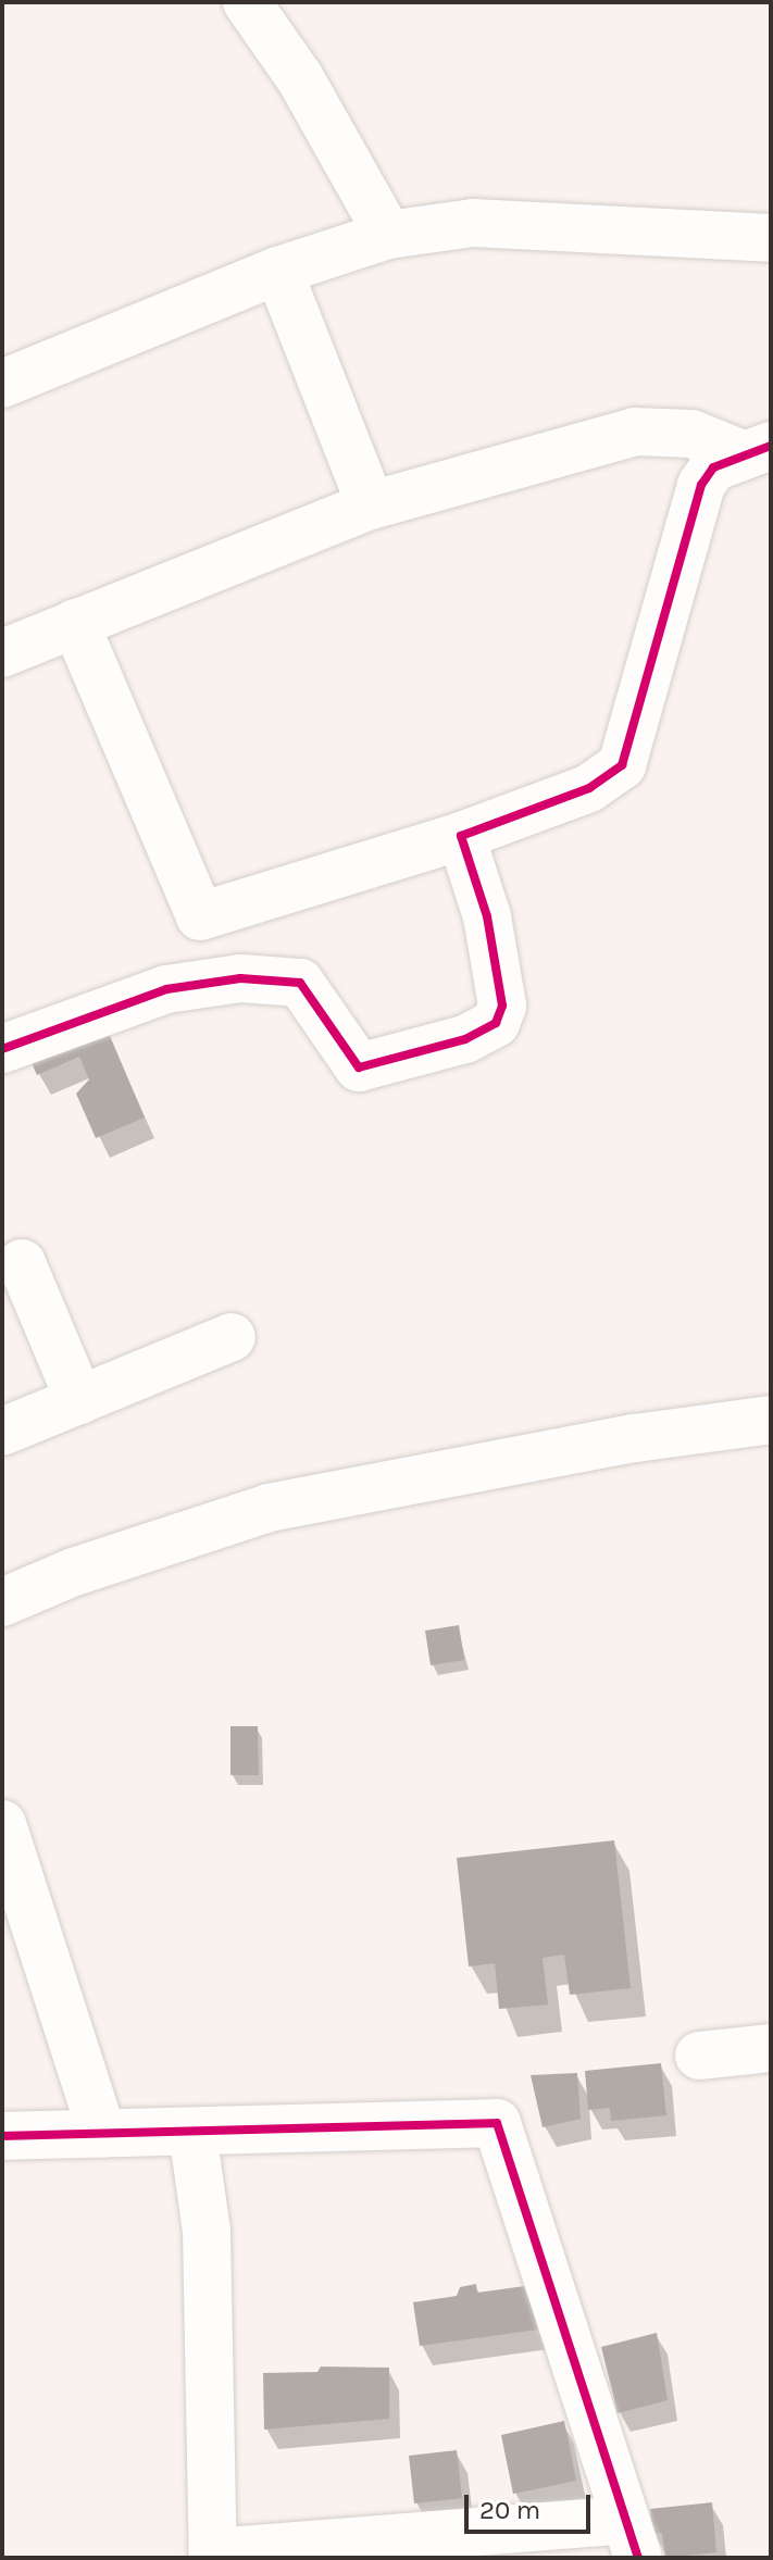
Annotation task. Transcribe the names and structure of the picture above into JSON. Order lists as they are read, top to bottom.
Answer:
{
  "scale_bar": "20 m"
}
